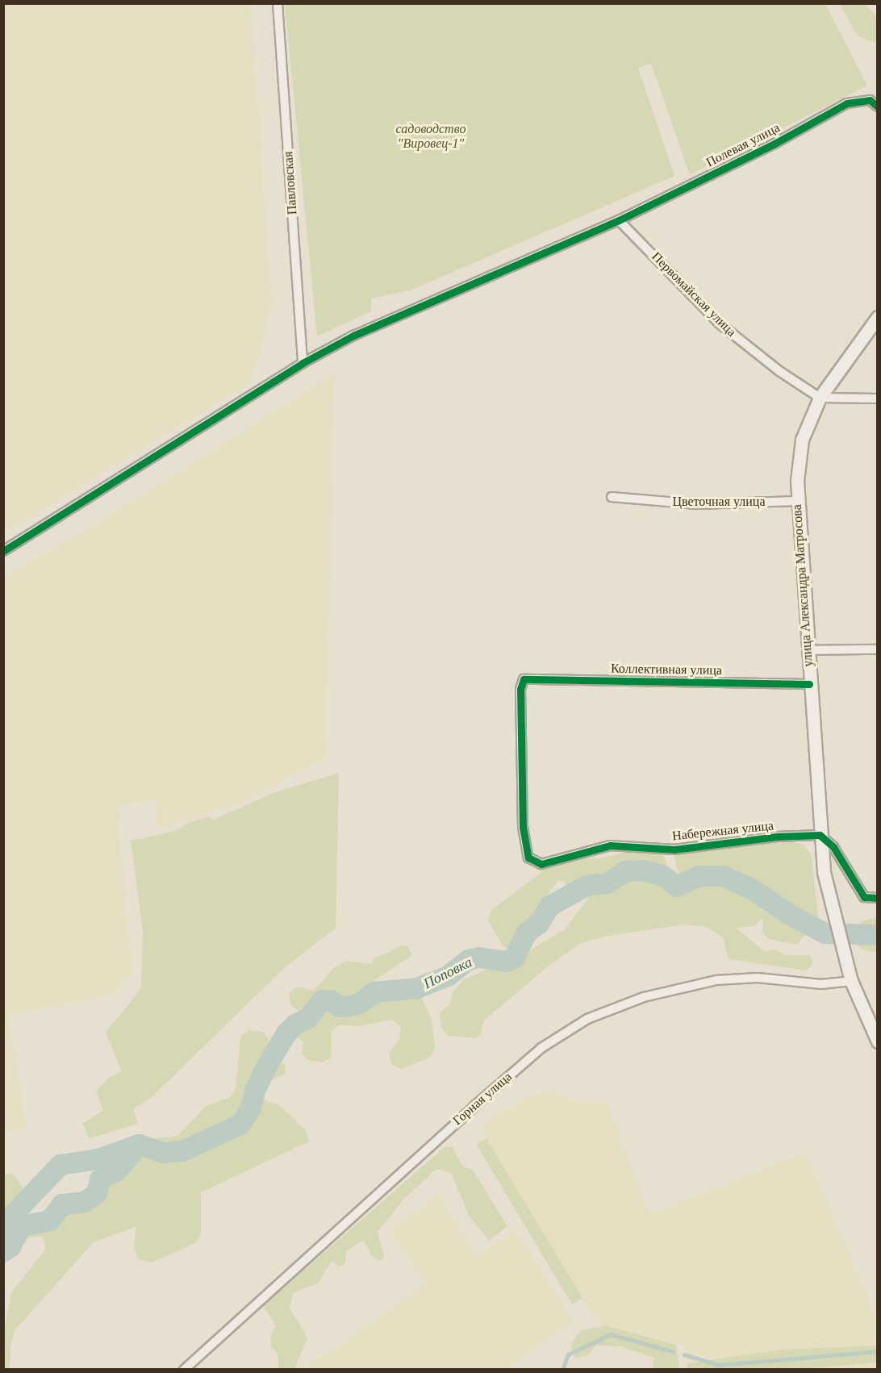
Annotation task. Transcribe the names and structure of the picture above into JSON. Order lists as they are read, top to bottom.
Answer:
{
  "streets": {
    "main road": ["улица Александра Матросова"],
    "street": [
      "Полевая улица",
      "Павловская",
      "Первомайская улица",
      "Цветочная улица",
      "Коллективная улица",
      "Набережная улица",
      "Горная улица"
    ]
  },
  "crossings": [
    ["Полевая улица", "Павловская"],
    ["Полевая улица", "Первомайская улица"],
    ["Первомайская улица", "улица Александра Матросова"],
    ["Цветочная улица", "улица Александра Матросова"],
    ["улица Александра Матросова", "Коллективная улица"],
    ["улица Александра Матросова", "Набережная улица"],
    ["улица Александра Матросова", "Горная улица"],
    ["Коллективная улица", "Набережная улица"]
  ],
  "water": ["Поповка"],
  "parks": ["садоводство \"Вировец-1\""]
}
